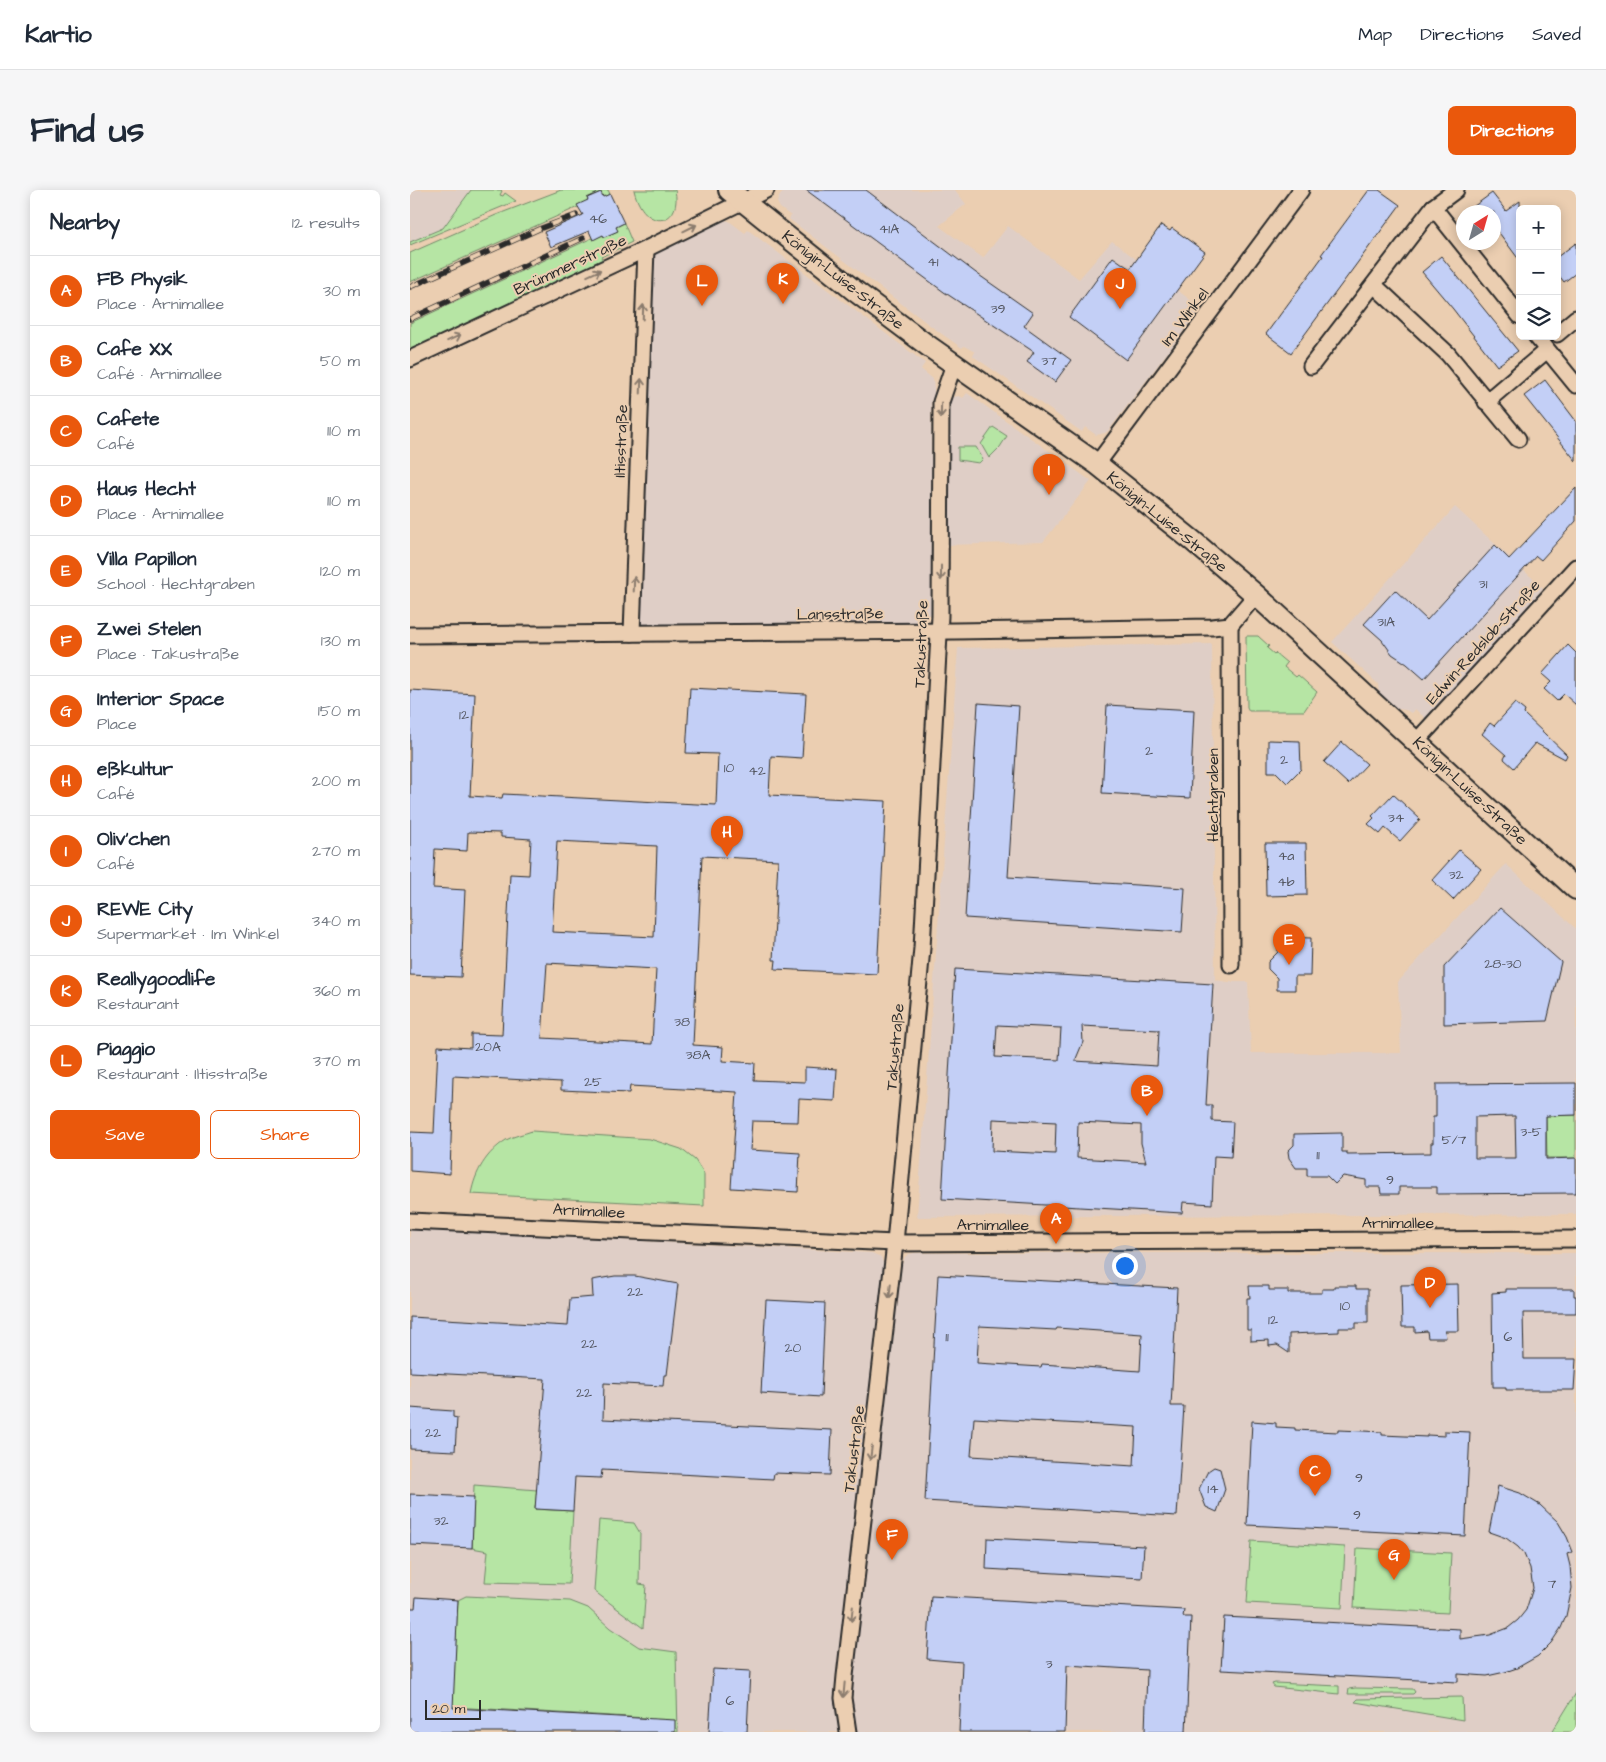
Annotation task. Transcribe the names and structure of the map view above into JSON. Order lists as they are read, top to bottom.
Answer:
{
  "streets": {
    "main road": ["Königin-Luise-Straße"],
    "street": [
      "Brümmerstraße",
      "Im Winkel",
      "Iltisstraße",
      "Lansstraße",
      "Edwin-Redslob-Straße",
      "Takustraße",
      "Hechtgraben",
      "Arnimallee"
    ]
  },
  "crossings": [
    ["Brümmerstraße", "Königin-Luise-Straße"],
    ["Brümmerstraße", "Iltisstraße"],
    ["Königin-Luise-Straße", "Im Winkel"],
    ["Königin-Luise-Straße", "Edwin-Redslob-Straße"],
    ["Königin-Luise-Straße", "Takustraße"],
    ["Iltisstraße", "Lansstraße"],
    ["Lansstraße", "Takustraße"],
    ["Lansstraße", "Hechtgraben"],
    ["Takustraße", "Arnimallee"]
  ],
  "one_way": ["Brümmerstraße", "Iltisstraße", "Takustraße"],
  "house_numbers": [
    "46",
    "41A",
    "41",
    "39",
    "37",
    "31",
    "31A",
    "12",
    "2",
    "2",
    "10",
    "42",
    "34",
    "4a",
    "32",
    "4b",
    "28-30",
    "38",
    "20A",
    "38A",
    "25",
    "3-5",
    "5/7",
    "11",
    "9",
    "22",
    "10",
    "12",
    "11",
    "6",
    "22",
    "20",
    "22",
    "22",
    "9",
    "14",
    "9",
    "32",
    "7",
    "3",
    "6"
  ],
  "scale_bar": "20 m",
  "north": "top right",
  "page": {
    "header": "Kartio",
    "nav": ["Map", "Directions", "Saved"],
    "title": "Find us",
    "buttons": [
      "Directions",
      ["Save", "Share"]
    ],
    "heading": ["Nearby", "12 results"],
    "map_buttons": ["+", "−"],
    "list": [
      {
        "mark": "A",
        "name": "FB Physik",
        "note": "Place · Arnimallee",
        "value": "30 m"
      },
      {
        "mark": "B",
        "name": "Cafe XX",
        "note": "Café · Arnimallee",
        "value": "50 m"
      },
      {
        "mark": "C",
        "name": "Cafete",
        "note": "Café",
        "value": "110 m"
      },
      {
        "mark": "D",
        "name": "Haus Hecht",
        "note": "Place · Arnimallee",
        "value": "110 m"
      },
      {
        "mark": "E",
        "name": "Villa Papillon",
        "note": "School · Hechtgraben",
        "value": "120 m"
      },
      {
        "mark": "F",
        "name": "Zwei Stelen",
        "note": "Place · Takustraße",
        "value": "130 m"
      },
      {
        "mark": "G",
        "name": "Interior Space",
        "note": "Place",
        "value": "150 m"
      },
      {
        "mark": "H",
        "name": "eßkultur",
        "note": "Café",
        "value": "200 m"
      },
      {
        "mark": "I",
        "name": "Oliv'chen",
        "note": "Café",
        "value": "270 m"
      },
      {
        "mark": "J",
        "name": "REWE City",
        "note": "Supermarket · Im Winkel",
        "value": "340 m"
      },
      {
        "mark": "K",
        "name": "Reallygoodlife",
        "note": "Restaurant",
        "value": "360 m"
      },
      {
        "mark": "L",
        "name": "Piaggio",
        "note": "Restaurant · Iltisstraße",
        "value": "370 m"
      }
    ],
    "pins": [
      "K",
      "L",
      "J",
      "I",
      "H",
      "E",
      "B",
      "A",
      "D",
      "C",
      "F",
      "G"
    ],
    "scale": "20 m"
  }
}
